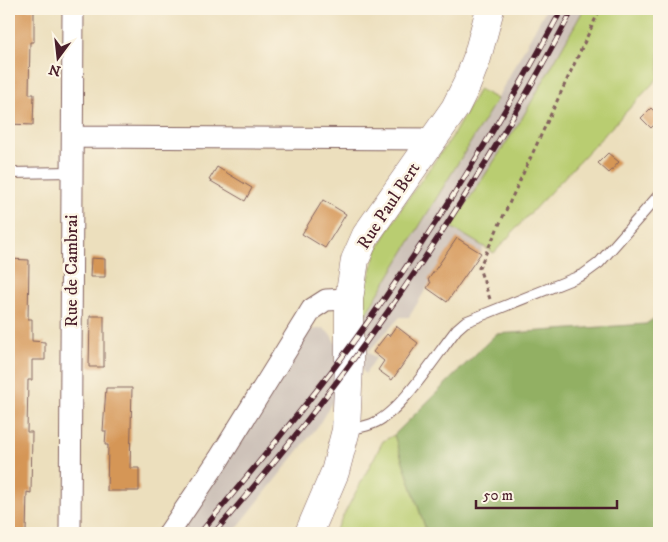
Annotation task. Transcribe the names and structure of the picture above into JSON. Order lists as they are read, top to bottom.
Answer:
{
  "streets": {
    "street": ["Rue Paul Bert", "Rue de Cambrai"]
  },
  "scale_bar": "50 m",
  "north": "bottom"
}
